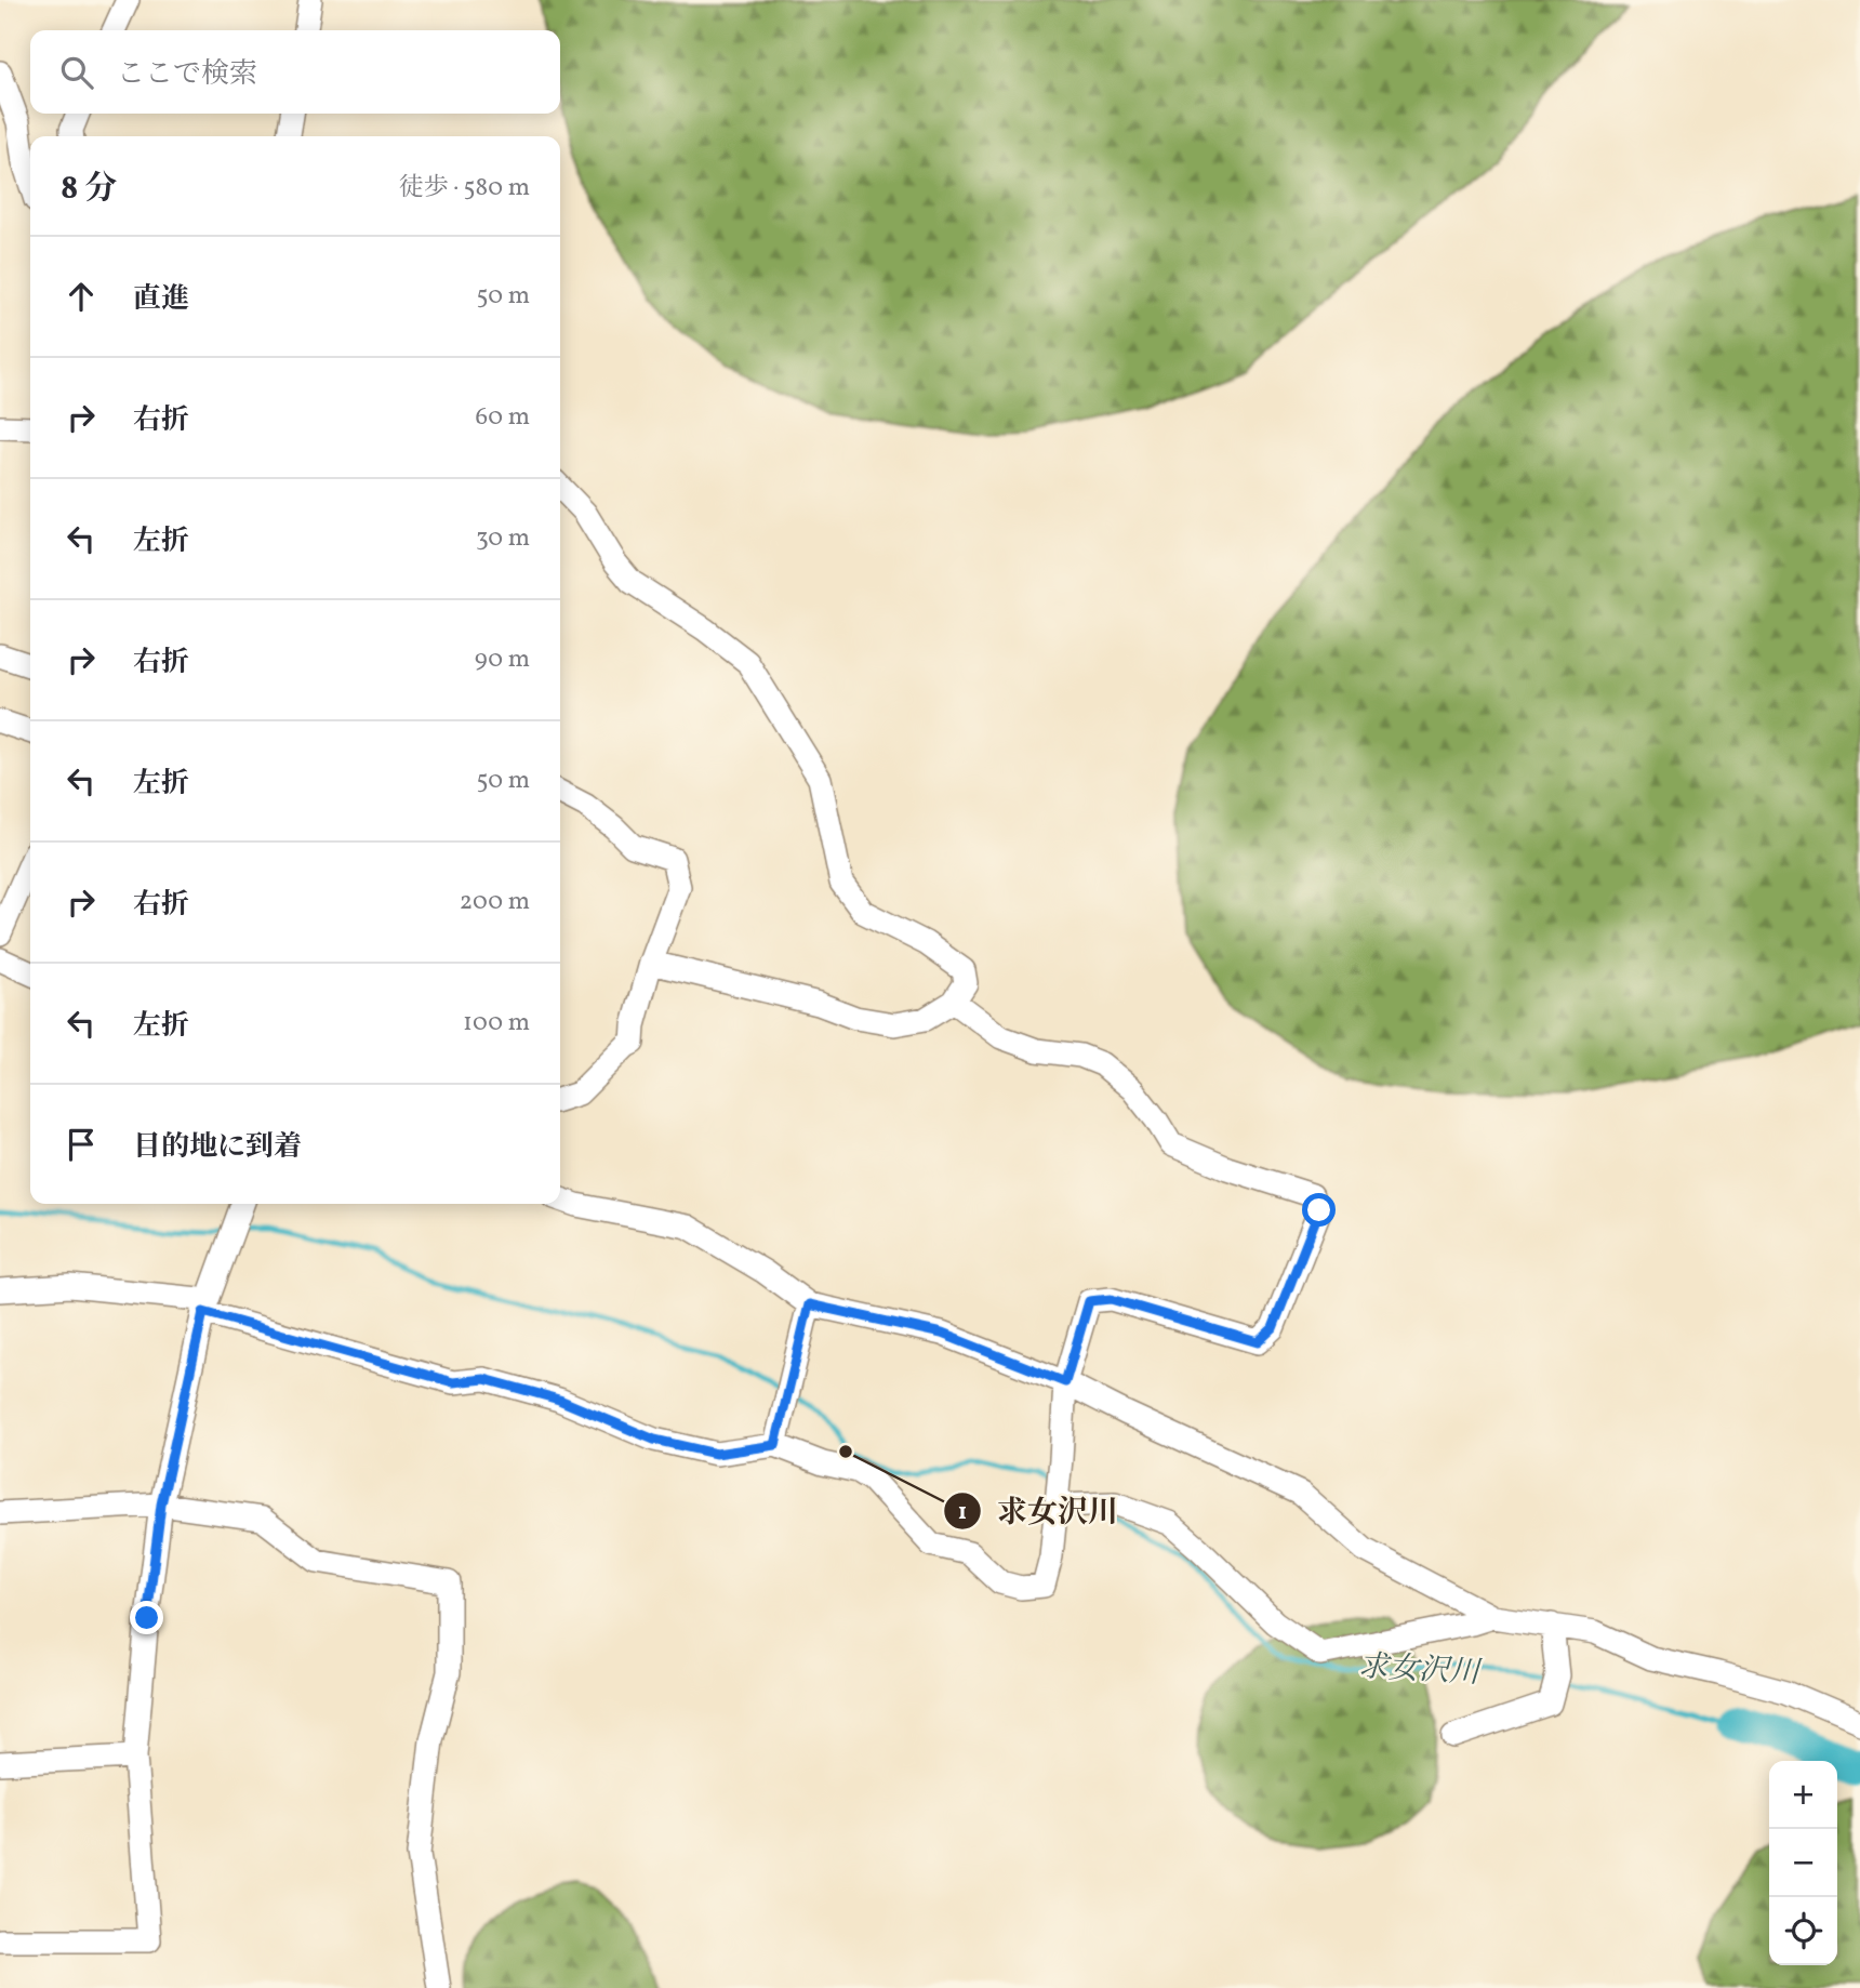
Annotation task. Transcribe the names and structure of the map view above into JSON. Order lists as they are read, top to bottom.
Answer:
{
  "water": ["求女沢川"],
  "places": ["求女沢川"],
  "page": {
    "search": "ここで検索",
    "heading": ["8 分", "徒歩 · 580 m"],
    "list": [
      ["直進", "50 m"],
      ["右折", "60 m"],
      ["左折", "30 m"],
      ["右折", "90 m"],
      ["左折", "50 m"],
      ["右折", "200 m"],
      ["左折", "100 m"],
      "目的地に到着"
    ],
    "map_buttons": ["+", "−"]
  }
}
